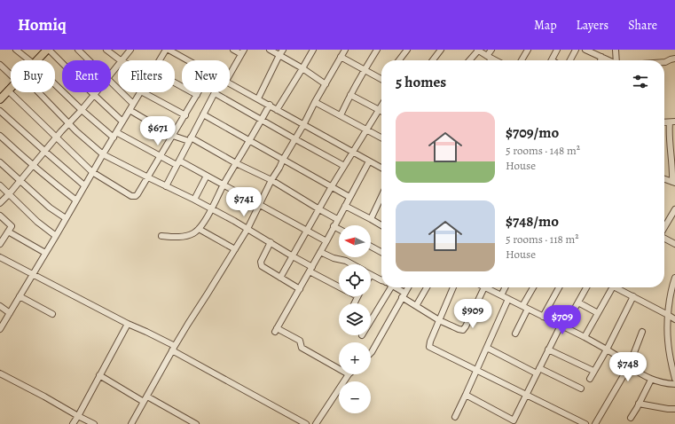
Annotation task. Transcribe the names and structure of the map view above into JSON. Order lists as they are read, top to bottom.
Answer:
{
  "north": "left",
  "page": {
    "header": "Homiq",
    "nav": ["Map", "Layers", "Share"],
    "chip": [
      "Buy",
      "Rent",
      "Filters",
      "New"
    ],
    "heading": "5 homes",
    "list": [
      {
        "name": "$709/mo",
        "note": "5 rooms · 148 m² · House"
      },
      {
        "name": "$748/mo",
        "note": "5 rooms · 118 m² · House"
      }
    ],
    "price": [
      "$671",
      "$741",
      "$909",
      "$709",
      "$748"
    ],
    "map_buttons": ["+", "−"]
  }
}
